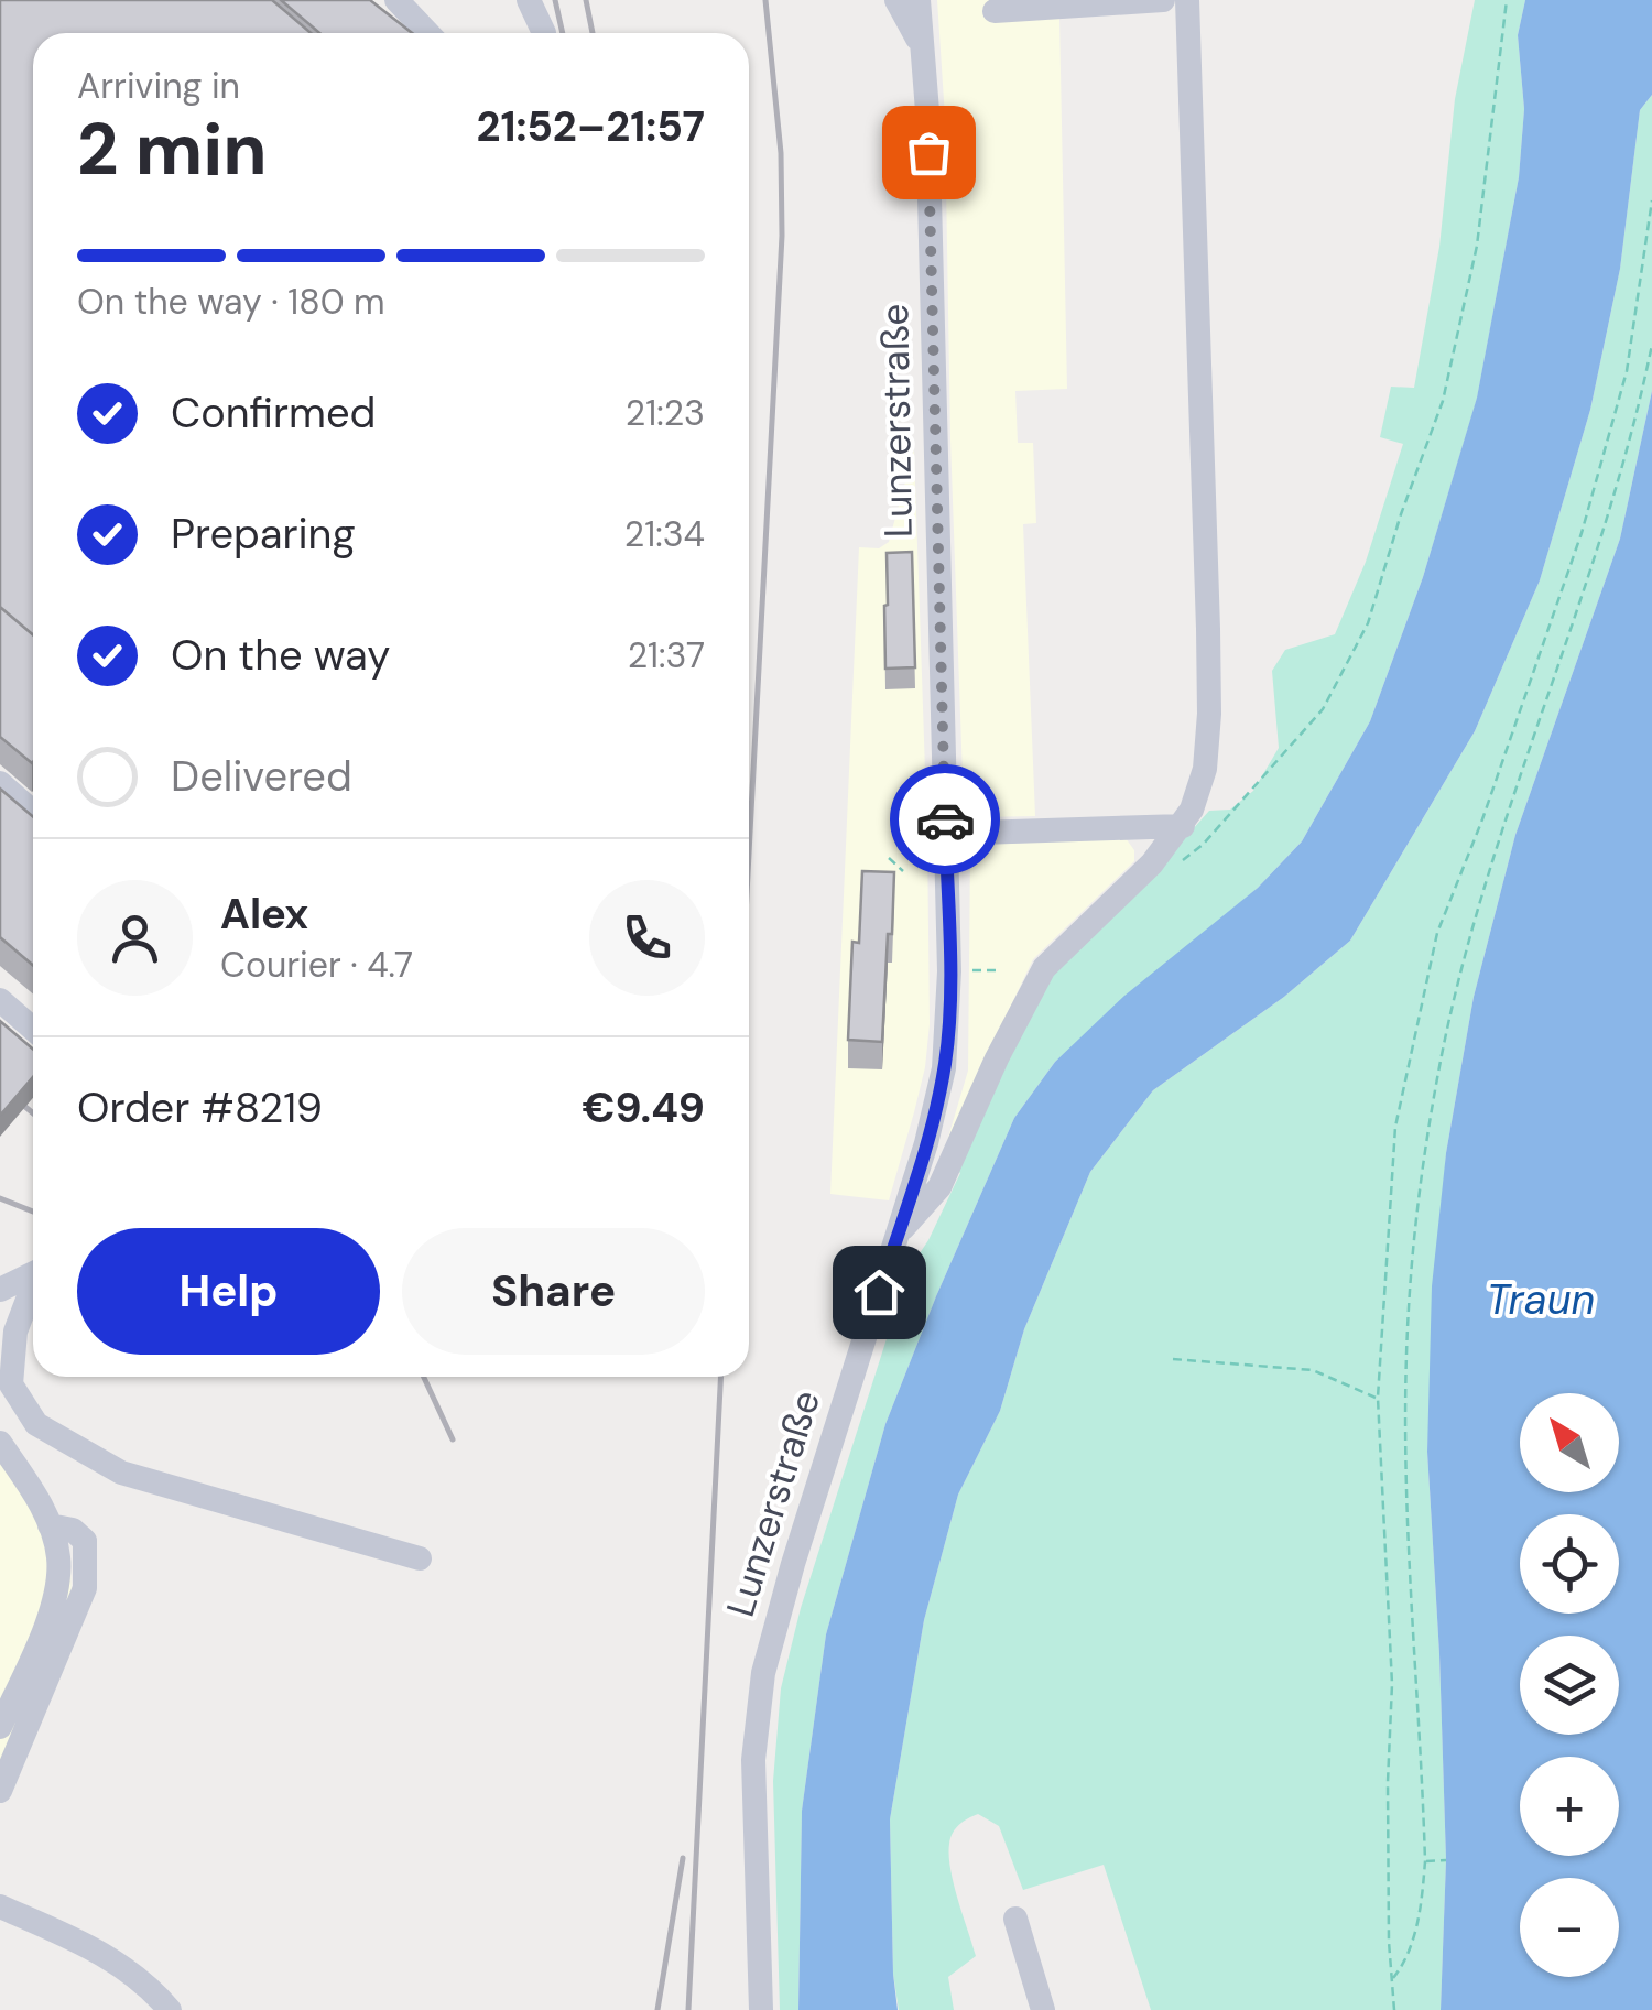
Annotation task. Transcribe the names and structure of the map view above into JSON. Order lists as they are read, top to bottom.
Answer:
{
  "streets": {
    "street": ["Lunzerstraße"]
  },
  "water": ["Traun"],
  "north": "top left",
  "page": {
    "heading": ["2 min", "Arriving in", "21:52–21:57"],
    "panel": [
      "Alex",
      "Courier · 4.7",
      "Order #8219",
      "€9.49"
    ],
    "bar": "On the way · 180 m",
    "list": [
      ["Confirmed", "21:23"],
      ["Preparing", "21:34"],
      ["On the way", "21:37"],
      "Delivered"
    ],
    "buttons": ["Help", "Share"],
    "map_buttons": ["+", "−"]
  }
}
